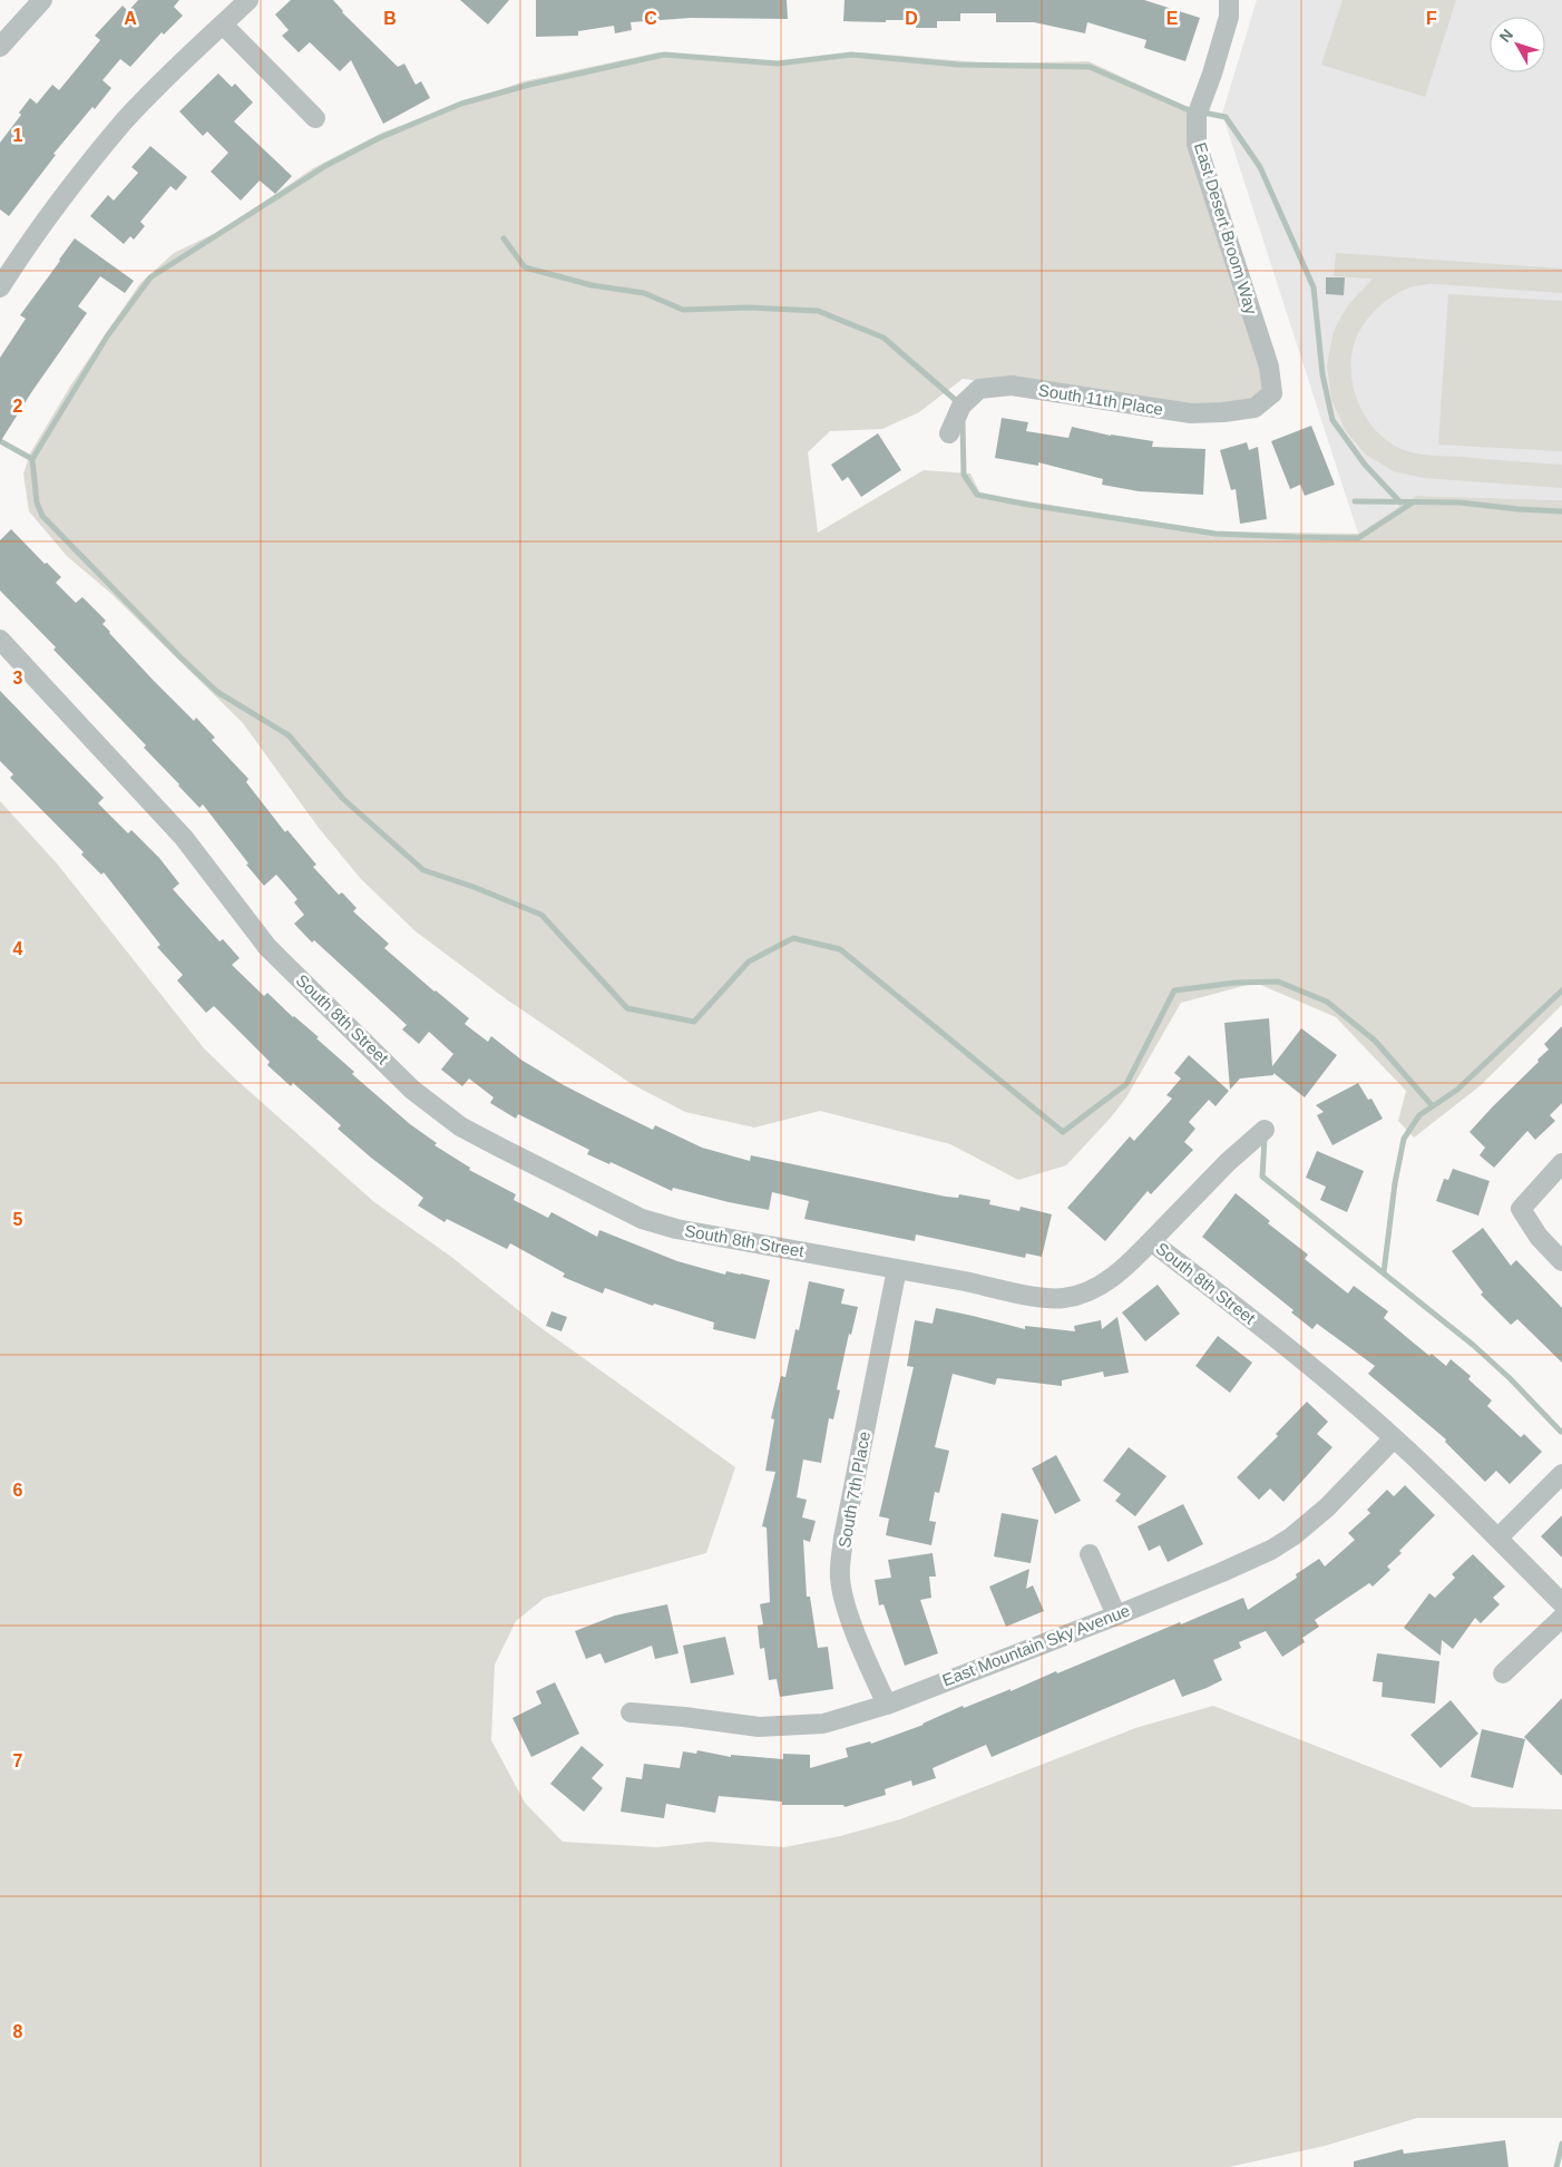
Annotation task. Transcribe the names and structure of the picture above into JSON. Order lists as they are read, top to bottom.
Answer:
{
  "streets": {
    "street": [
      "East Desert Broom Way",
      "South 11th Place",
      "South 8th Street",
      "South 7th Place",
      "East Mountain Sky Avenue"
    ]
  },
  "crossings": [
    ["East Desert Broom Way", "South 11th Place"],
    ["South 8th Street", "South 7th Place"],
    ["South 8th Street", "East Mountain Sky Avenue"],
    ["South 7th Place", "East Mountain Sky Avenue"]
  ],
  "north": "top left",
  "grid": {
    "columns": [
      "A",
      "B",
      "C",
      "D",
      "E",
      "F"
    ],
    "rows": [
      "1",
      "2",
      "3",
      "4",
      "5",
      "6",
      "7",
      "8"
    ]
  }
}
